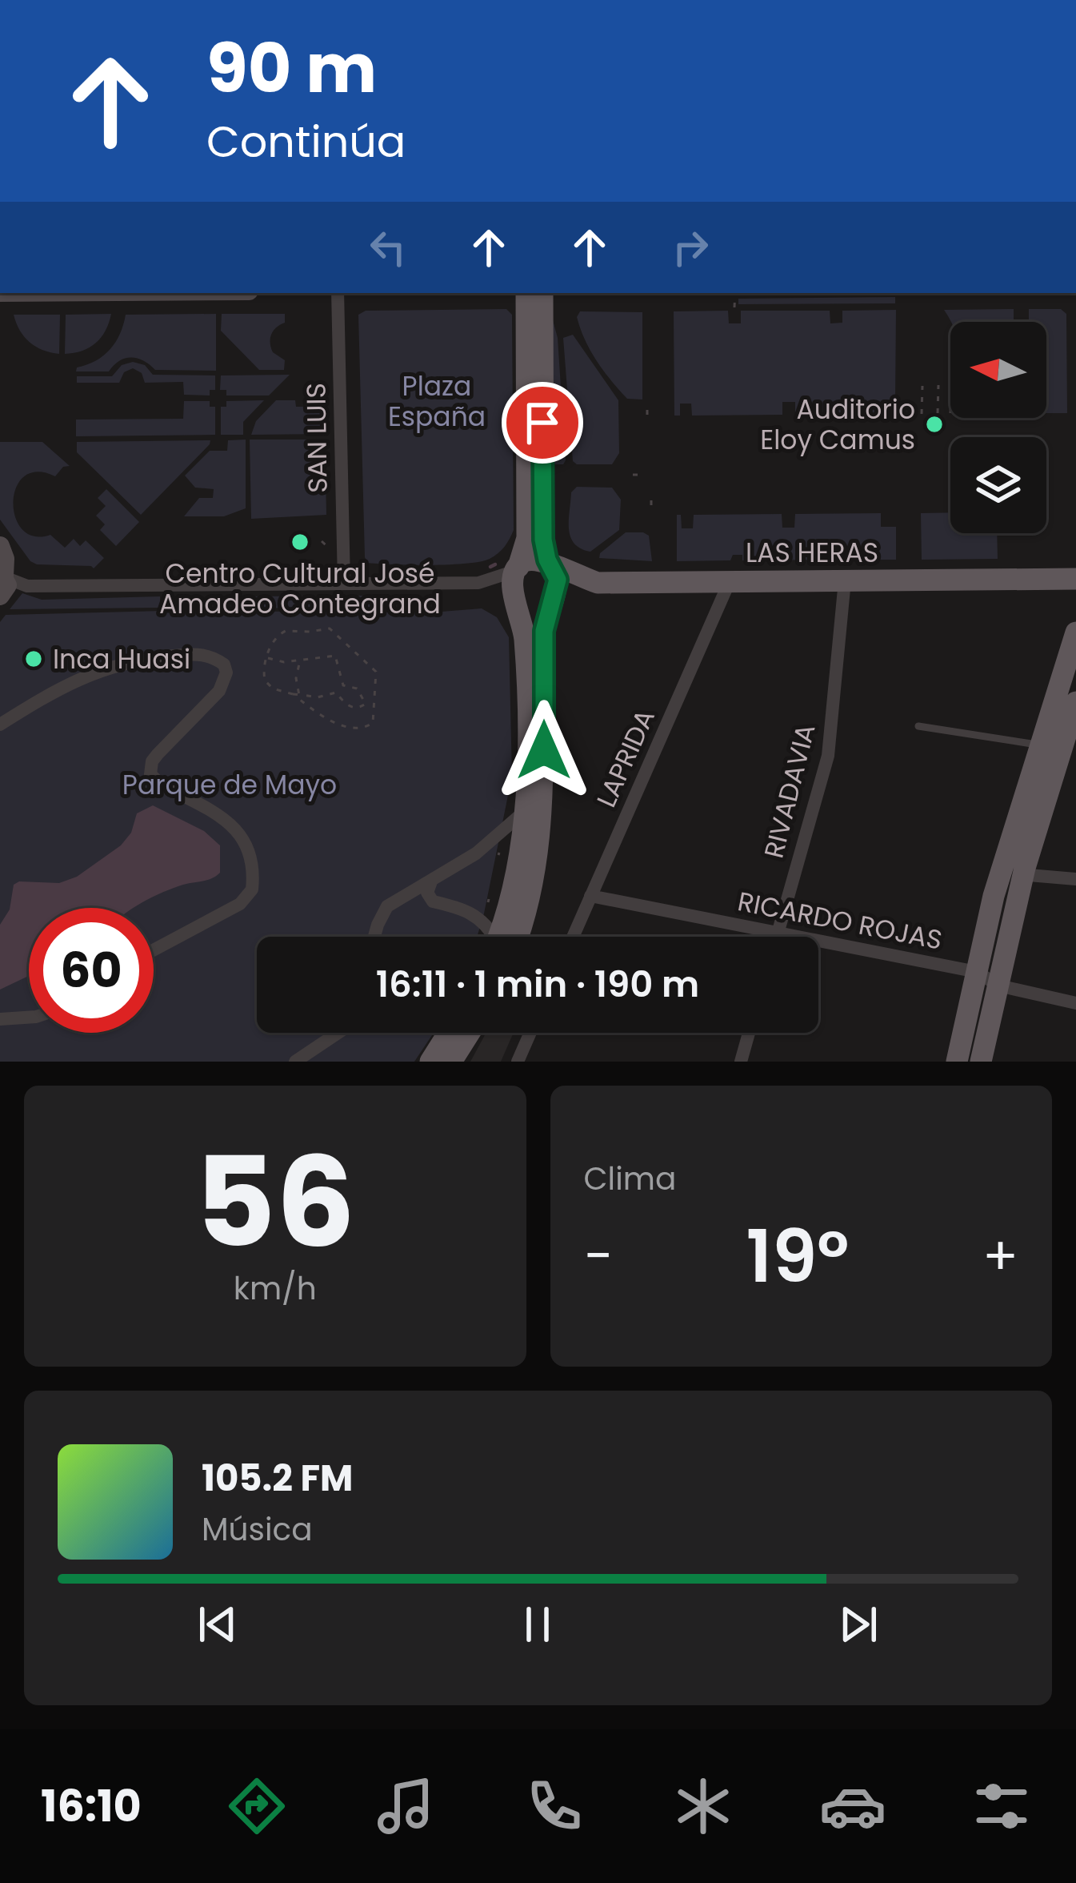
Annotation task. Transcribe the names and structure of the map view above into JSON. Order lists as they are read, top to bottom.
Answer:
{
  "streets": {
    "main road": ["LAS HERAS"],
    "street": [
      "SAN LUIS",
      "LAPRIDA",
      "RIVADAVIA",
      "RICARDO ROJAS"
    ]
  },
  "crossings": [
    ["LAS HERAS", "LAPRIDA"],
    ["LAS HERAS", "RIVADAVIA"],
    ["LAPRIDA", "RICARDO ROJAS"],
    ["RIVADAVIA", "RICARDO ROJAS"]
  ],
  "parks": ["Plaza España", "Parque de Mayo"],
  "places": ["Auditorio Eloy Camus", "Centro Cultural José Amadeo Contegrand", "Inca Huasi"],
  "north": "left",
  "page": {
    "turn": ["90 m", "Continúa"],
    "limit": "60",
    "trip": "16:11 · 1 min · 190 m",
    "tile": [
      ["56", "km/h"],
      "Clima"
    ],
    "heat": ["−", "19°", "+"],
    "song": ["105.2 FM", "Música"],
    "tabs": "16:10"
  }
}
